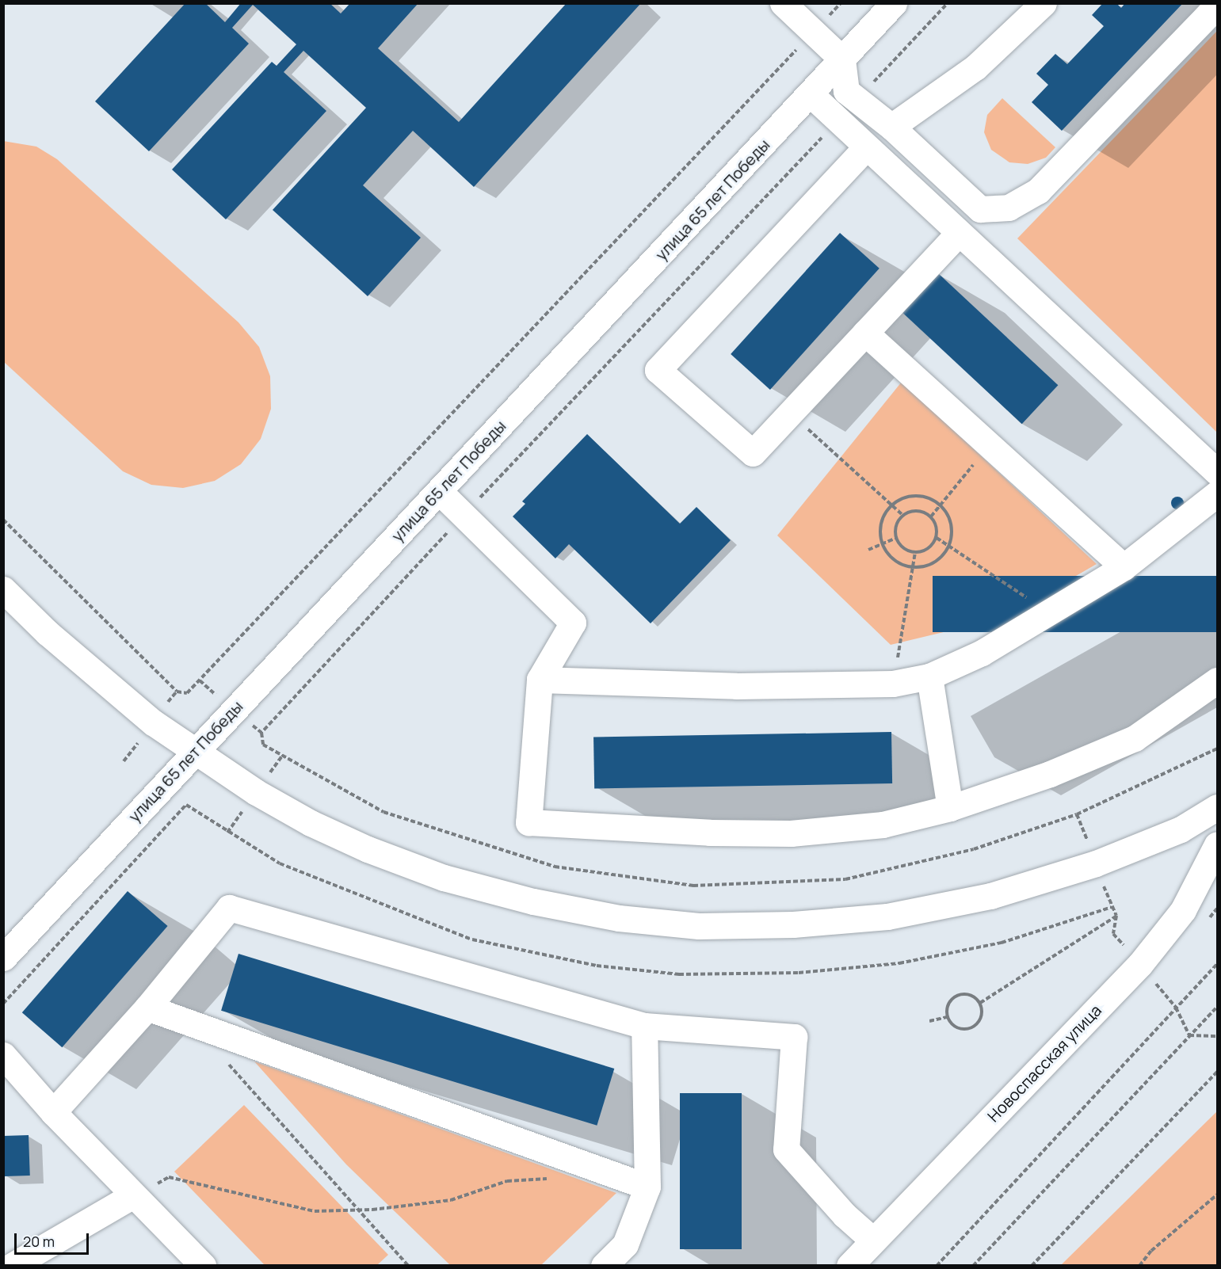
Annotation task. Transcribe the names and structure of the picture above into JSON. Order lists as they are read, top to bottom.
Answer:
{
  "streets": {
    "street": ["улица 65 лет Победы", "Новоспасская улица"]
  },
  "scale_bar": "20 m"
}
